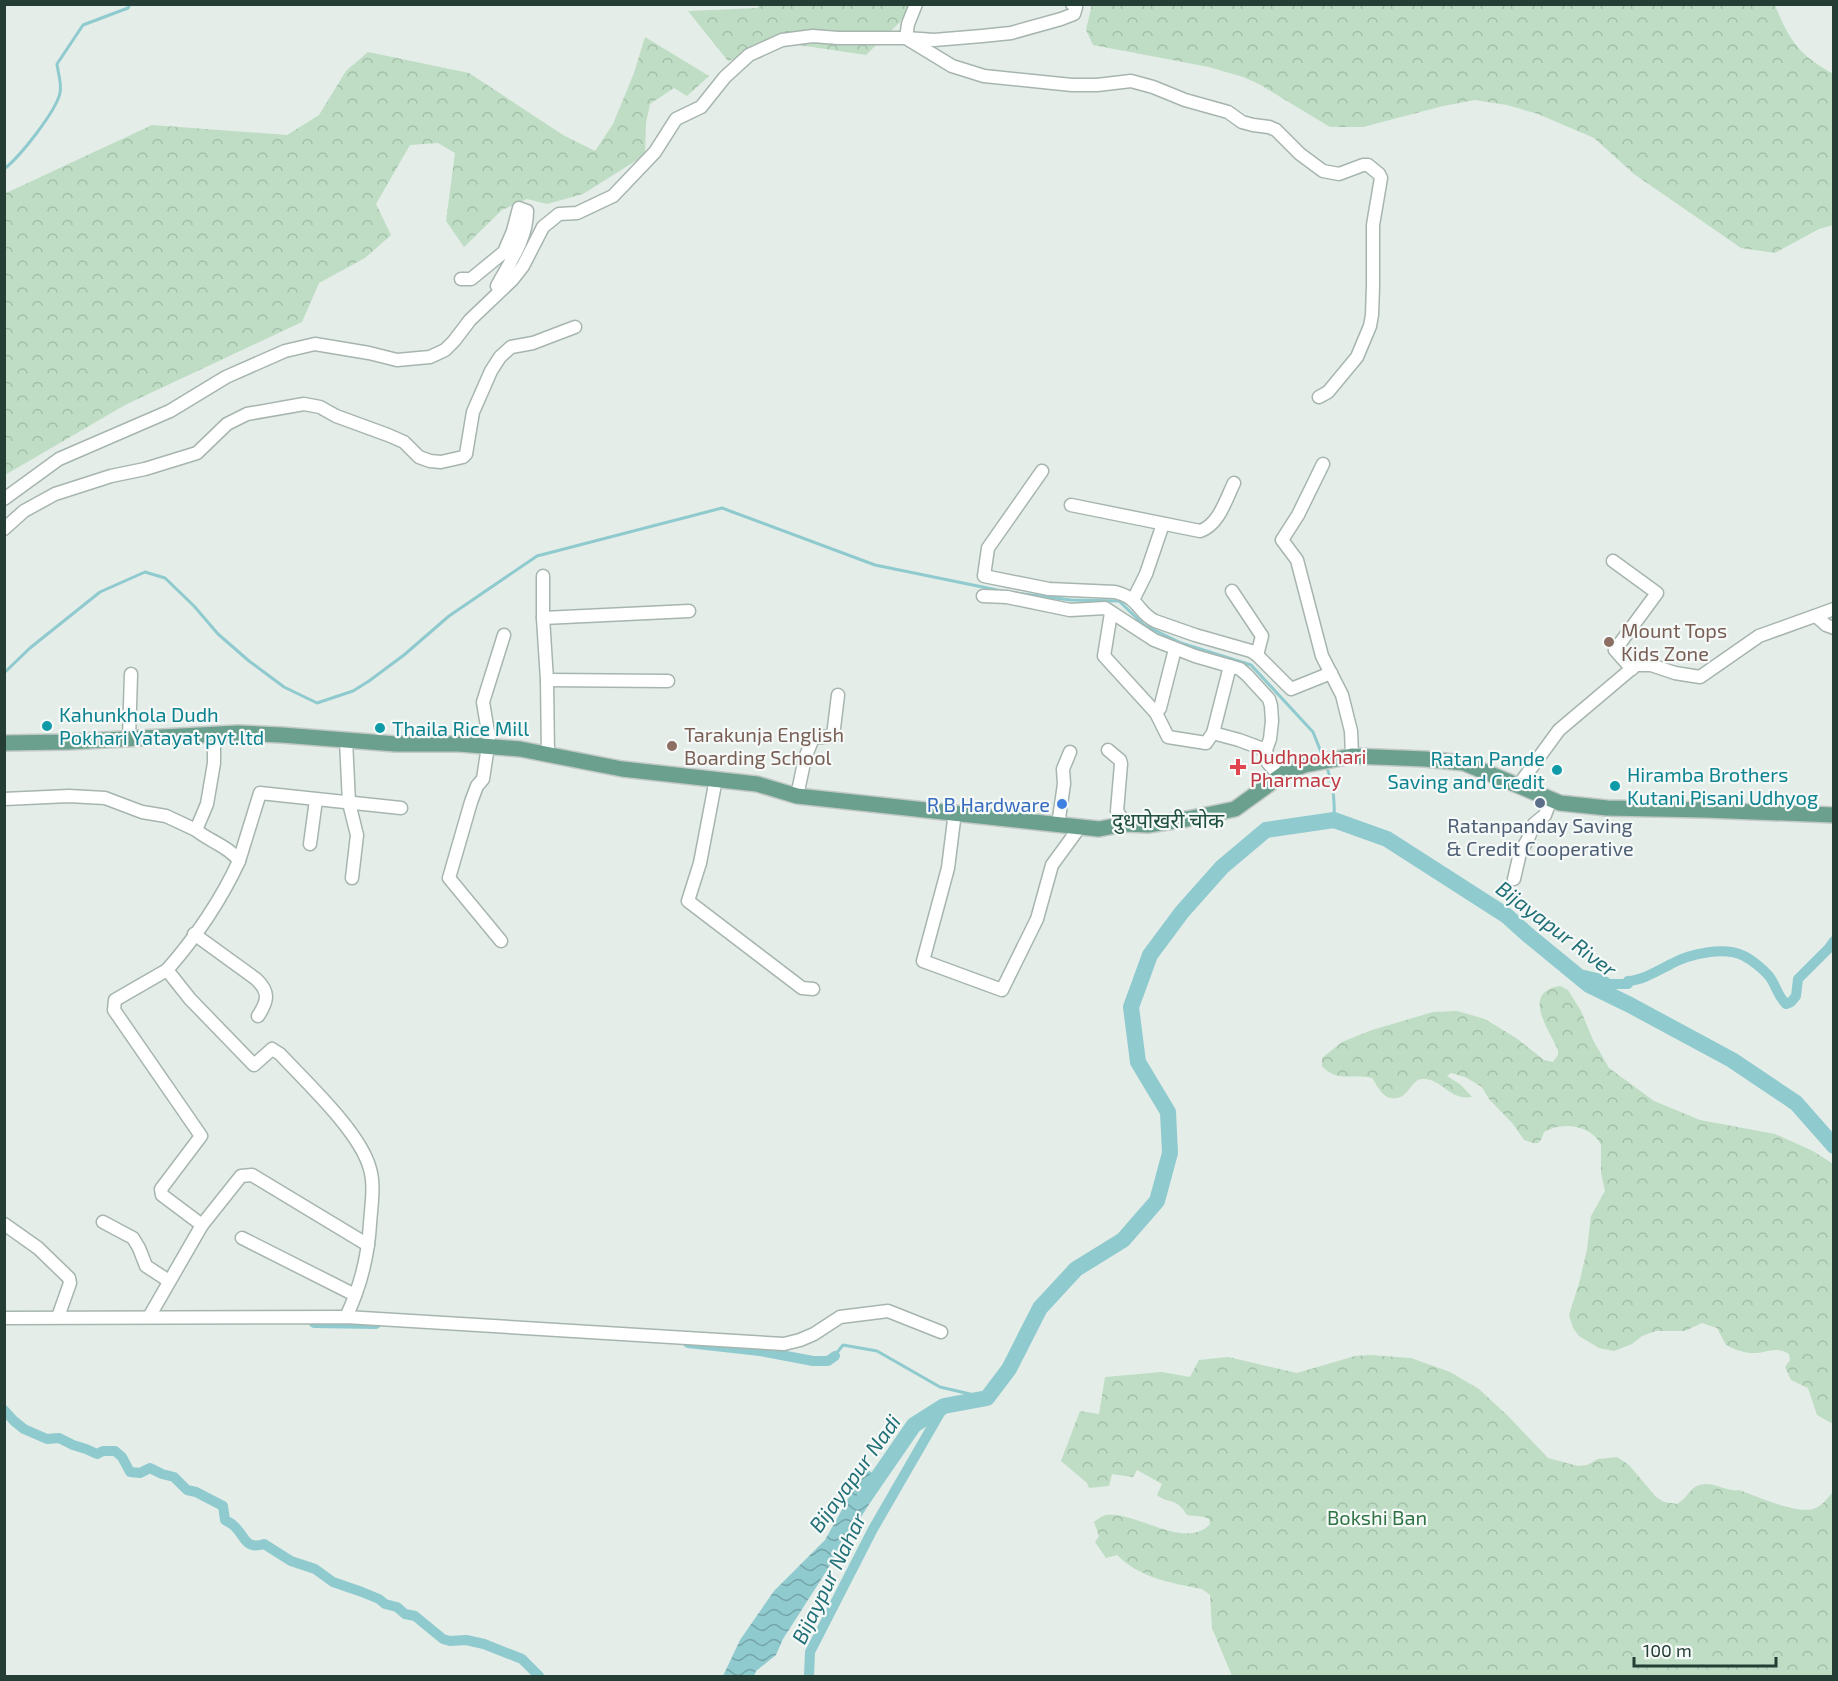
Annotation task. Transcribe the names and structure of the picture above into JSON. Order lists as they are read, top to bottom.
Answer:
{
  "districts": ["दुधपोखरी चोक"],
  "water": ["Bijayapur River", "Bijayapur Nadi", "Bijaypur Nahar"],
  "parks": ["Bokshi Ban"],
  "places": {
    "other": [
      "Mount Tops Kids Zone",
      "Kahunkhola Dudh Pokhari Yatayat pvt.ltd",
      "Thaila Rice Mill",
      "Tarakunja English Boarding School",
      "Ratan Pande Saving and Credit",
      "Hiramba Brothers Kutani Pisani Udhyog",
      "Ratanpanday Saving & Credit Cooperative",
      "R B Hardware"
    ],
    "health": ["Dudhpokhari Pharmacy"]
  },
  "scale_bar": "100 m"
}
